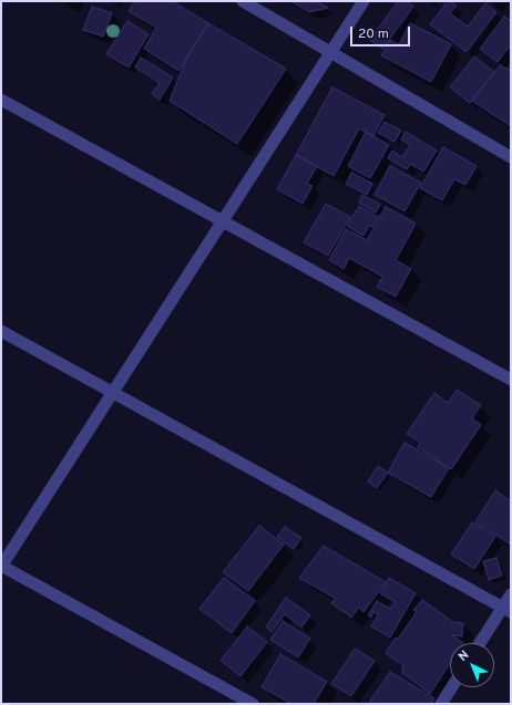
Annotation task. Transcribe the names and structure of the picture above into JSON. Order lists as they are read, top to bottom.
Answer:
{
  "scale_bar": "20 m",
  "north": "top left"
}
